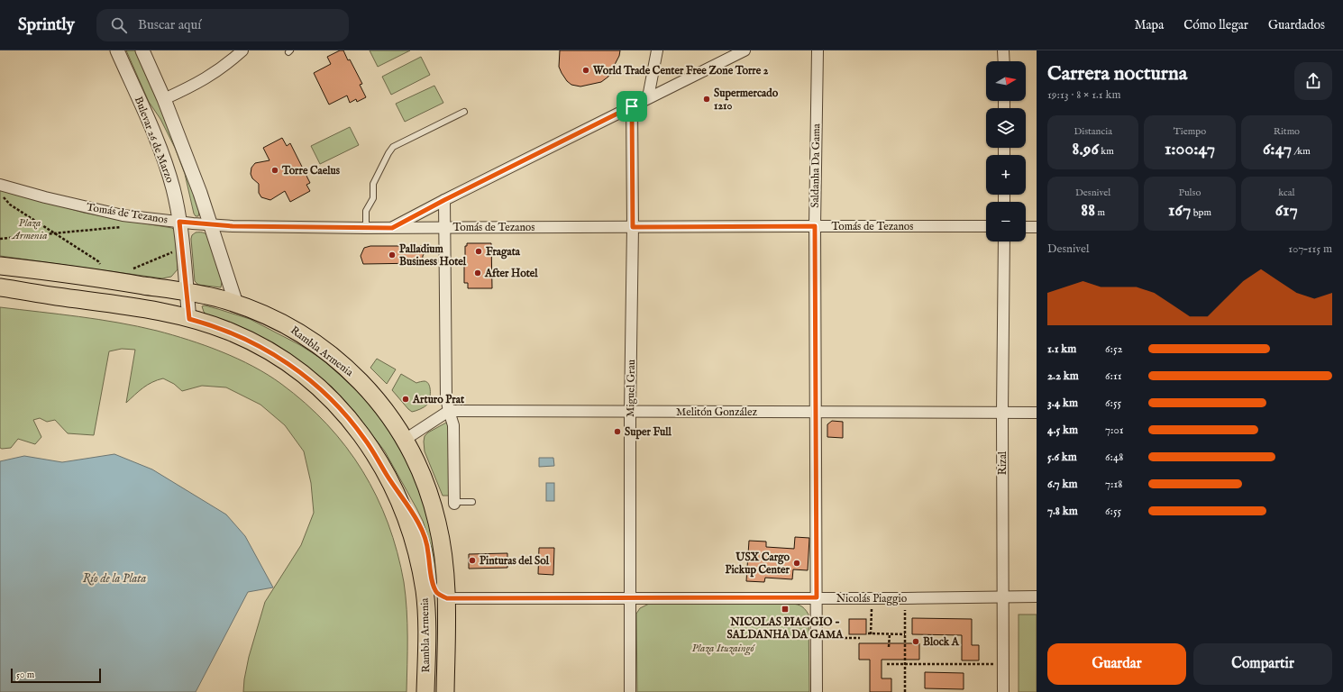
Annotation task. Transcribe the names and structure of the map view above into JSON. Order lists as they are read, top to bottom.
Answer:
{
  "streets": {
    "main road": ["Rambla Armenia"],
    "street": [
      "Bulevar 26 de Marzo",
      "Saldanha Da Gama",
      "Tomás de Tezanos",
      "Miguel Grau",
      "Melitón González",
      "Rizal",
      "Nicolás Piaggio"
    ]
  },
  "crossings": [
    ["Bulevar 26 de Marzo", "Tomás de Tezanos"],
    ["Bulevar 26 de Marzo", "Rambla Armenia"],
    ["Saldanha Da Gama", "Tomás de Tezanos"],
    ["Saldanha Da Gama", "Melitón González"],
    ["Saldanha Da Gama", "Nicolás Piaggio"],
    ["Tomás de Tezanos", "Miguel Grau"],
    ["Rambla Armenia", "Nicolás Piaggio"],
    ["Miguel Grau", "Melitón González"],
    ["Miguel Grau", "Nicolás Piaggio"],
    ["Melitón González", "Rizal"],
    ["Rizal", "Nicolás Piaggio"]
  ],
  "water": ["Río de la Plata"],
  "parks": ["Plaza Armenia", "Plaza Ituzaingó"],
  "places": {
    "other": [
      "World Trade Center Free Zone Torre 2",
      "Supermercado 1210",
      "Torre Caelus",
      "Fragata",
      "Palladium Business Hotel",
      "After Hotel",
      "Arturo Prat",
      "Super Full",
      "Pinturas del Sol",
      "USX Cargo Pickup Center",
      "Block A"
    ],
    "transit": ["NICOLAS PIAGGIO - SALDANHA DA GAMA"]
  },
  "scale_bar": "50 m",
  "north": "right",
  "page": {
    "header": "Sprintly",
    "search": "Buscar aquí",
    "nav": ["Mapa", "Cómo llegar", "Guardados"],
    "heading": ["Carrera nocturna", "19:13 · 8 × 1.1 km"],
    "map_buttons": ["+", "−"],
    "stats": [
      ["Distancia", "8.96 km"],
      ["Tiempo", "1:00:47"],
      ["Ritmo", "6:47 /km"],
      ["Desnivel", "88 m"],
      ["Pulso", "167 bpm"],
      ["kcal", "617"]
    ],
    "chart": ["Desnivel", "107–115 m"],
    "list": [
      {
        "name": "1.1 km",
        "note": "6:52"
      },
      {
        "name": "2.2 km",
        "note": "6:11"
      },
      {
        "name": "3.4 km",
        "note": "6:55"
      },
      {
        "name": "4.5 km",
        "note": "7:01"
      },
      {
        "name": "5.6 km",
        "note": "6:48"
      },
      {
        "name": "6.7 km",
        "note": "7:18"
      },
      {
        "name": "7.8 km",
        "note": "6:55"
      }
    ],
    "buttons": ["Guardar", "Compartir"],
    "scale": "50 m"
  }
}
